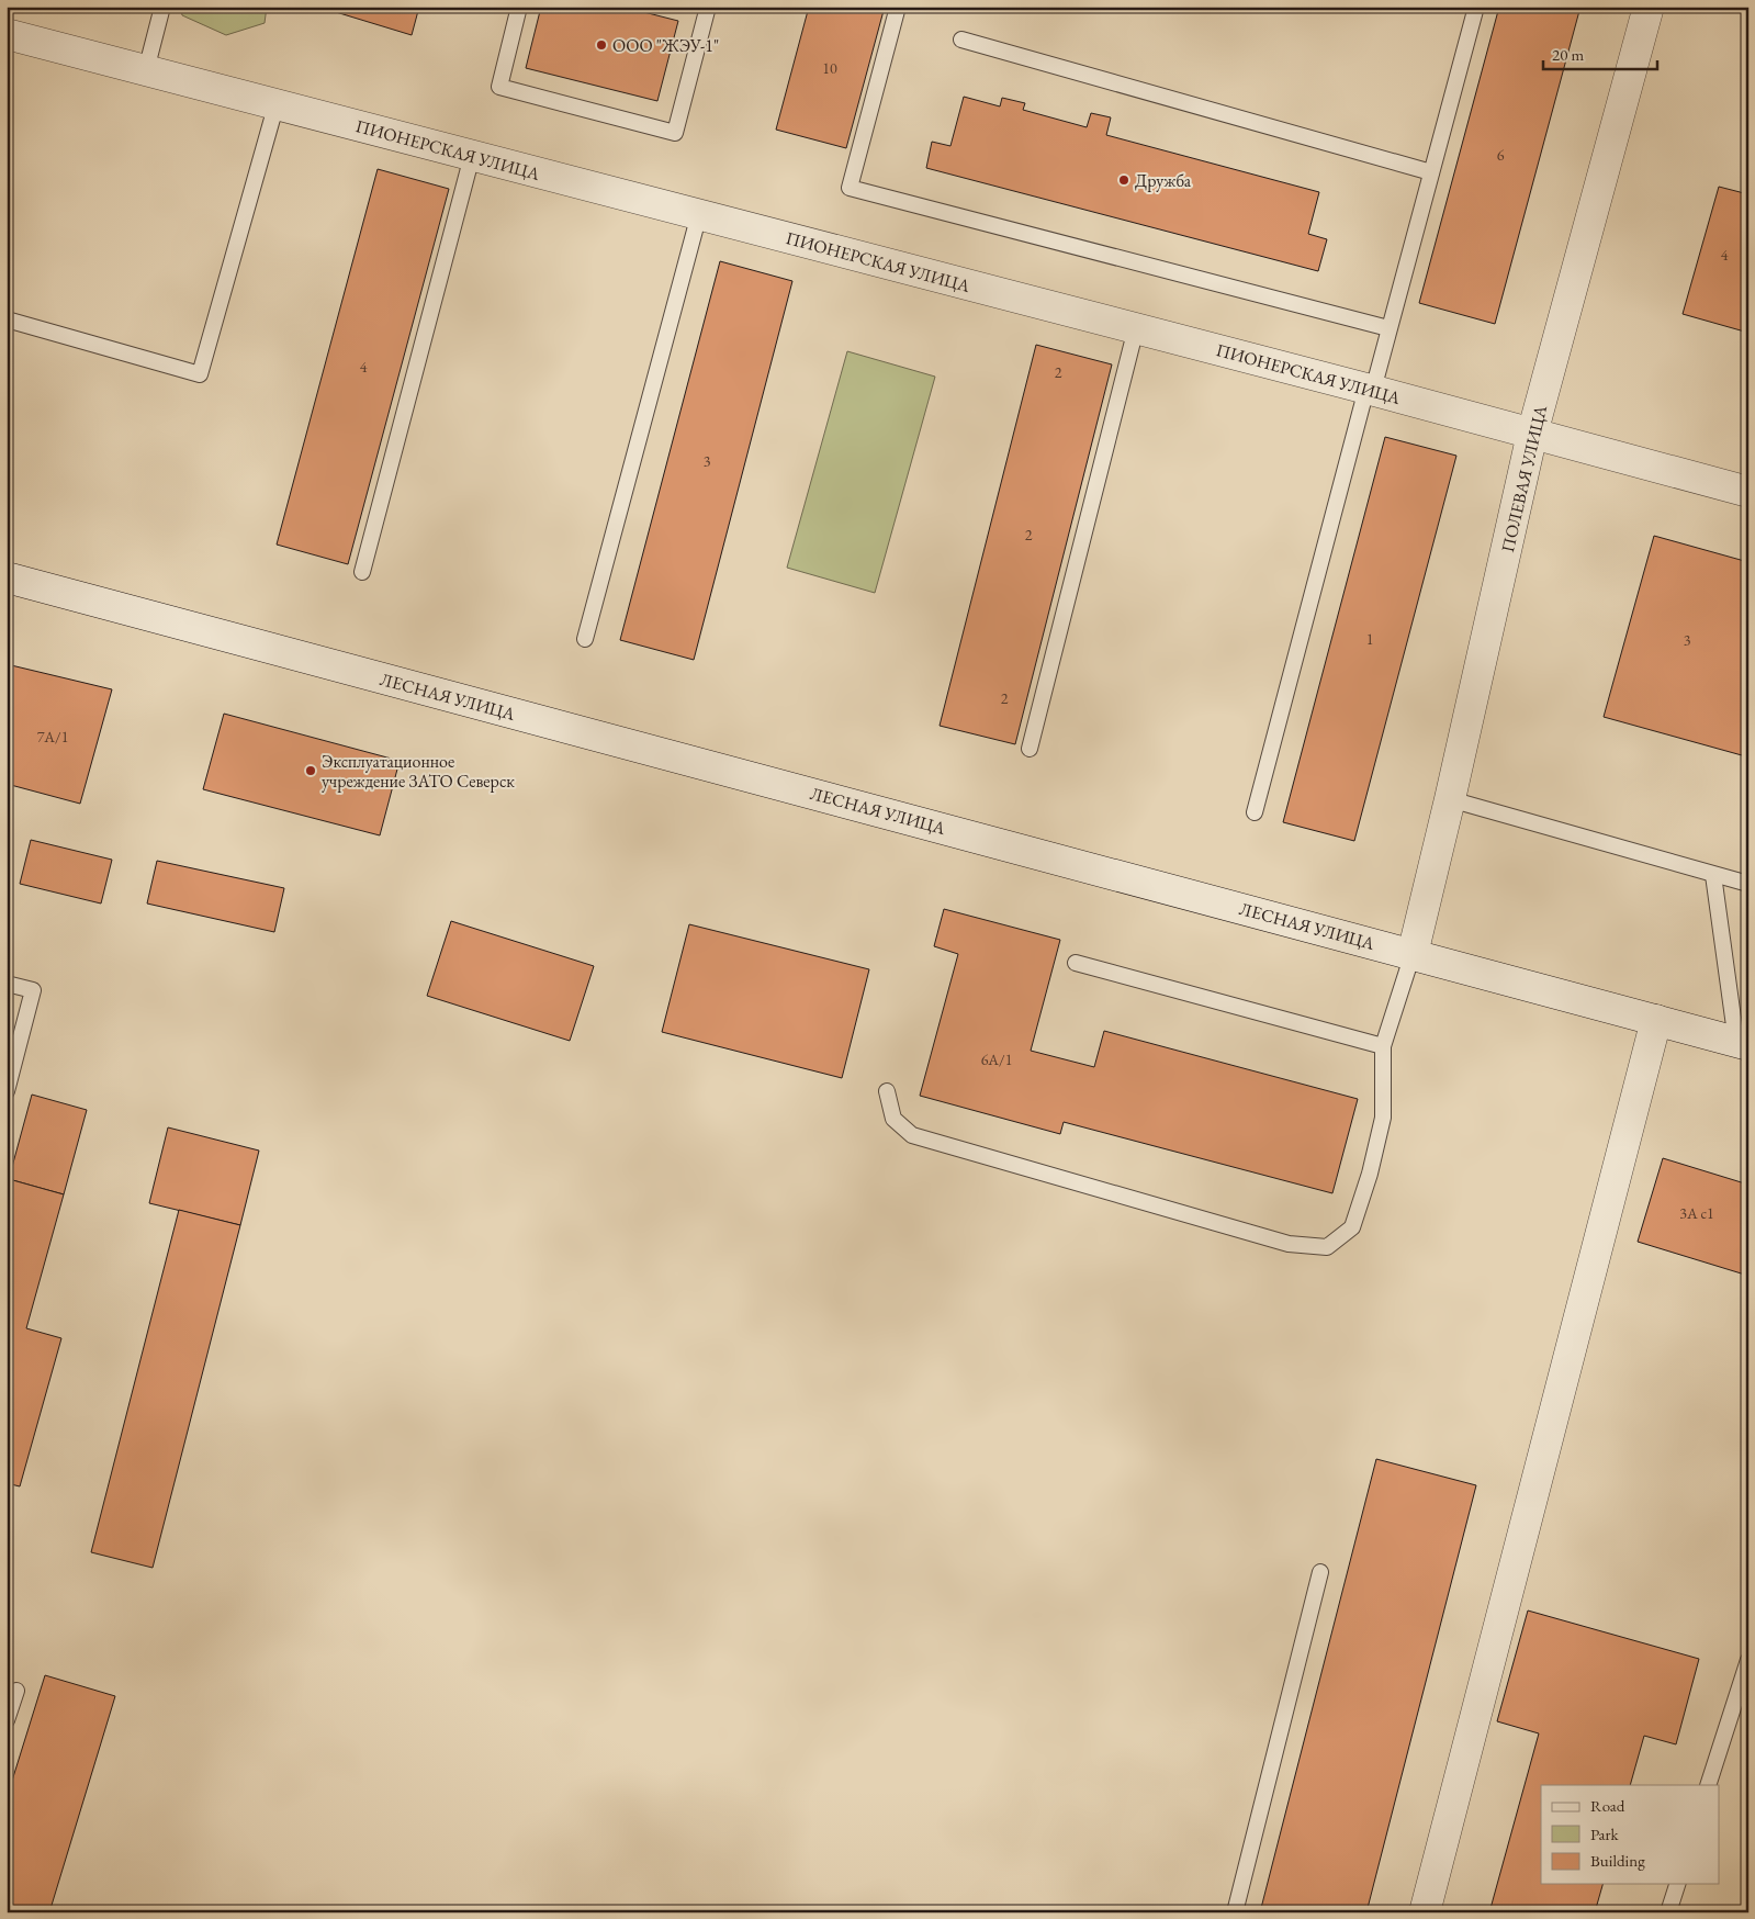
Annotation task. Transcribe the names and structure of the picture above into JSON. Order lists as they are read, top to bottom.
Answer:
{
  "streets": {
    "street": ["ПИОНЕРСКАЯ УЛИЦА", "ПОЛЕВАЯ УЛИЦА", "ЛЕСНАЯ УЛИЦА"]
  },
  "crossings": [
    ["ПИОНЕРСКАЯ УЛИЦА", "ПОЛЕВАЯ УЛИЦА"],
    ["ПОЛЕВАЯ УЛИЦА", "ЛЕСНАЯ УЛИЦА"]
  ],
  "places": ["ООО \"ЖЭУ-1\"", "Дружба", "Эксплуатационное учреждение ЗАТО Северск"],
  "house_numbers": [
    "10",
    "6",
    "4",
    "4",
    "2",
    "3",
    "2",
    "1",
    "3",
    "2",
    "7А/1",
    "6А/1",
    "3А с1"
  ],
  "legend": ["Road", "Park", "Building"],
  "scale_bar": "20 m"
}
